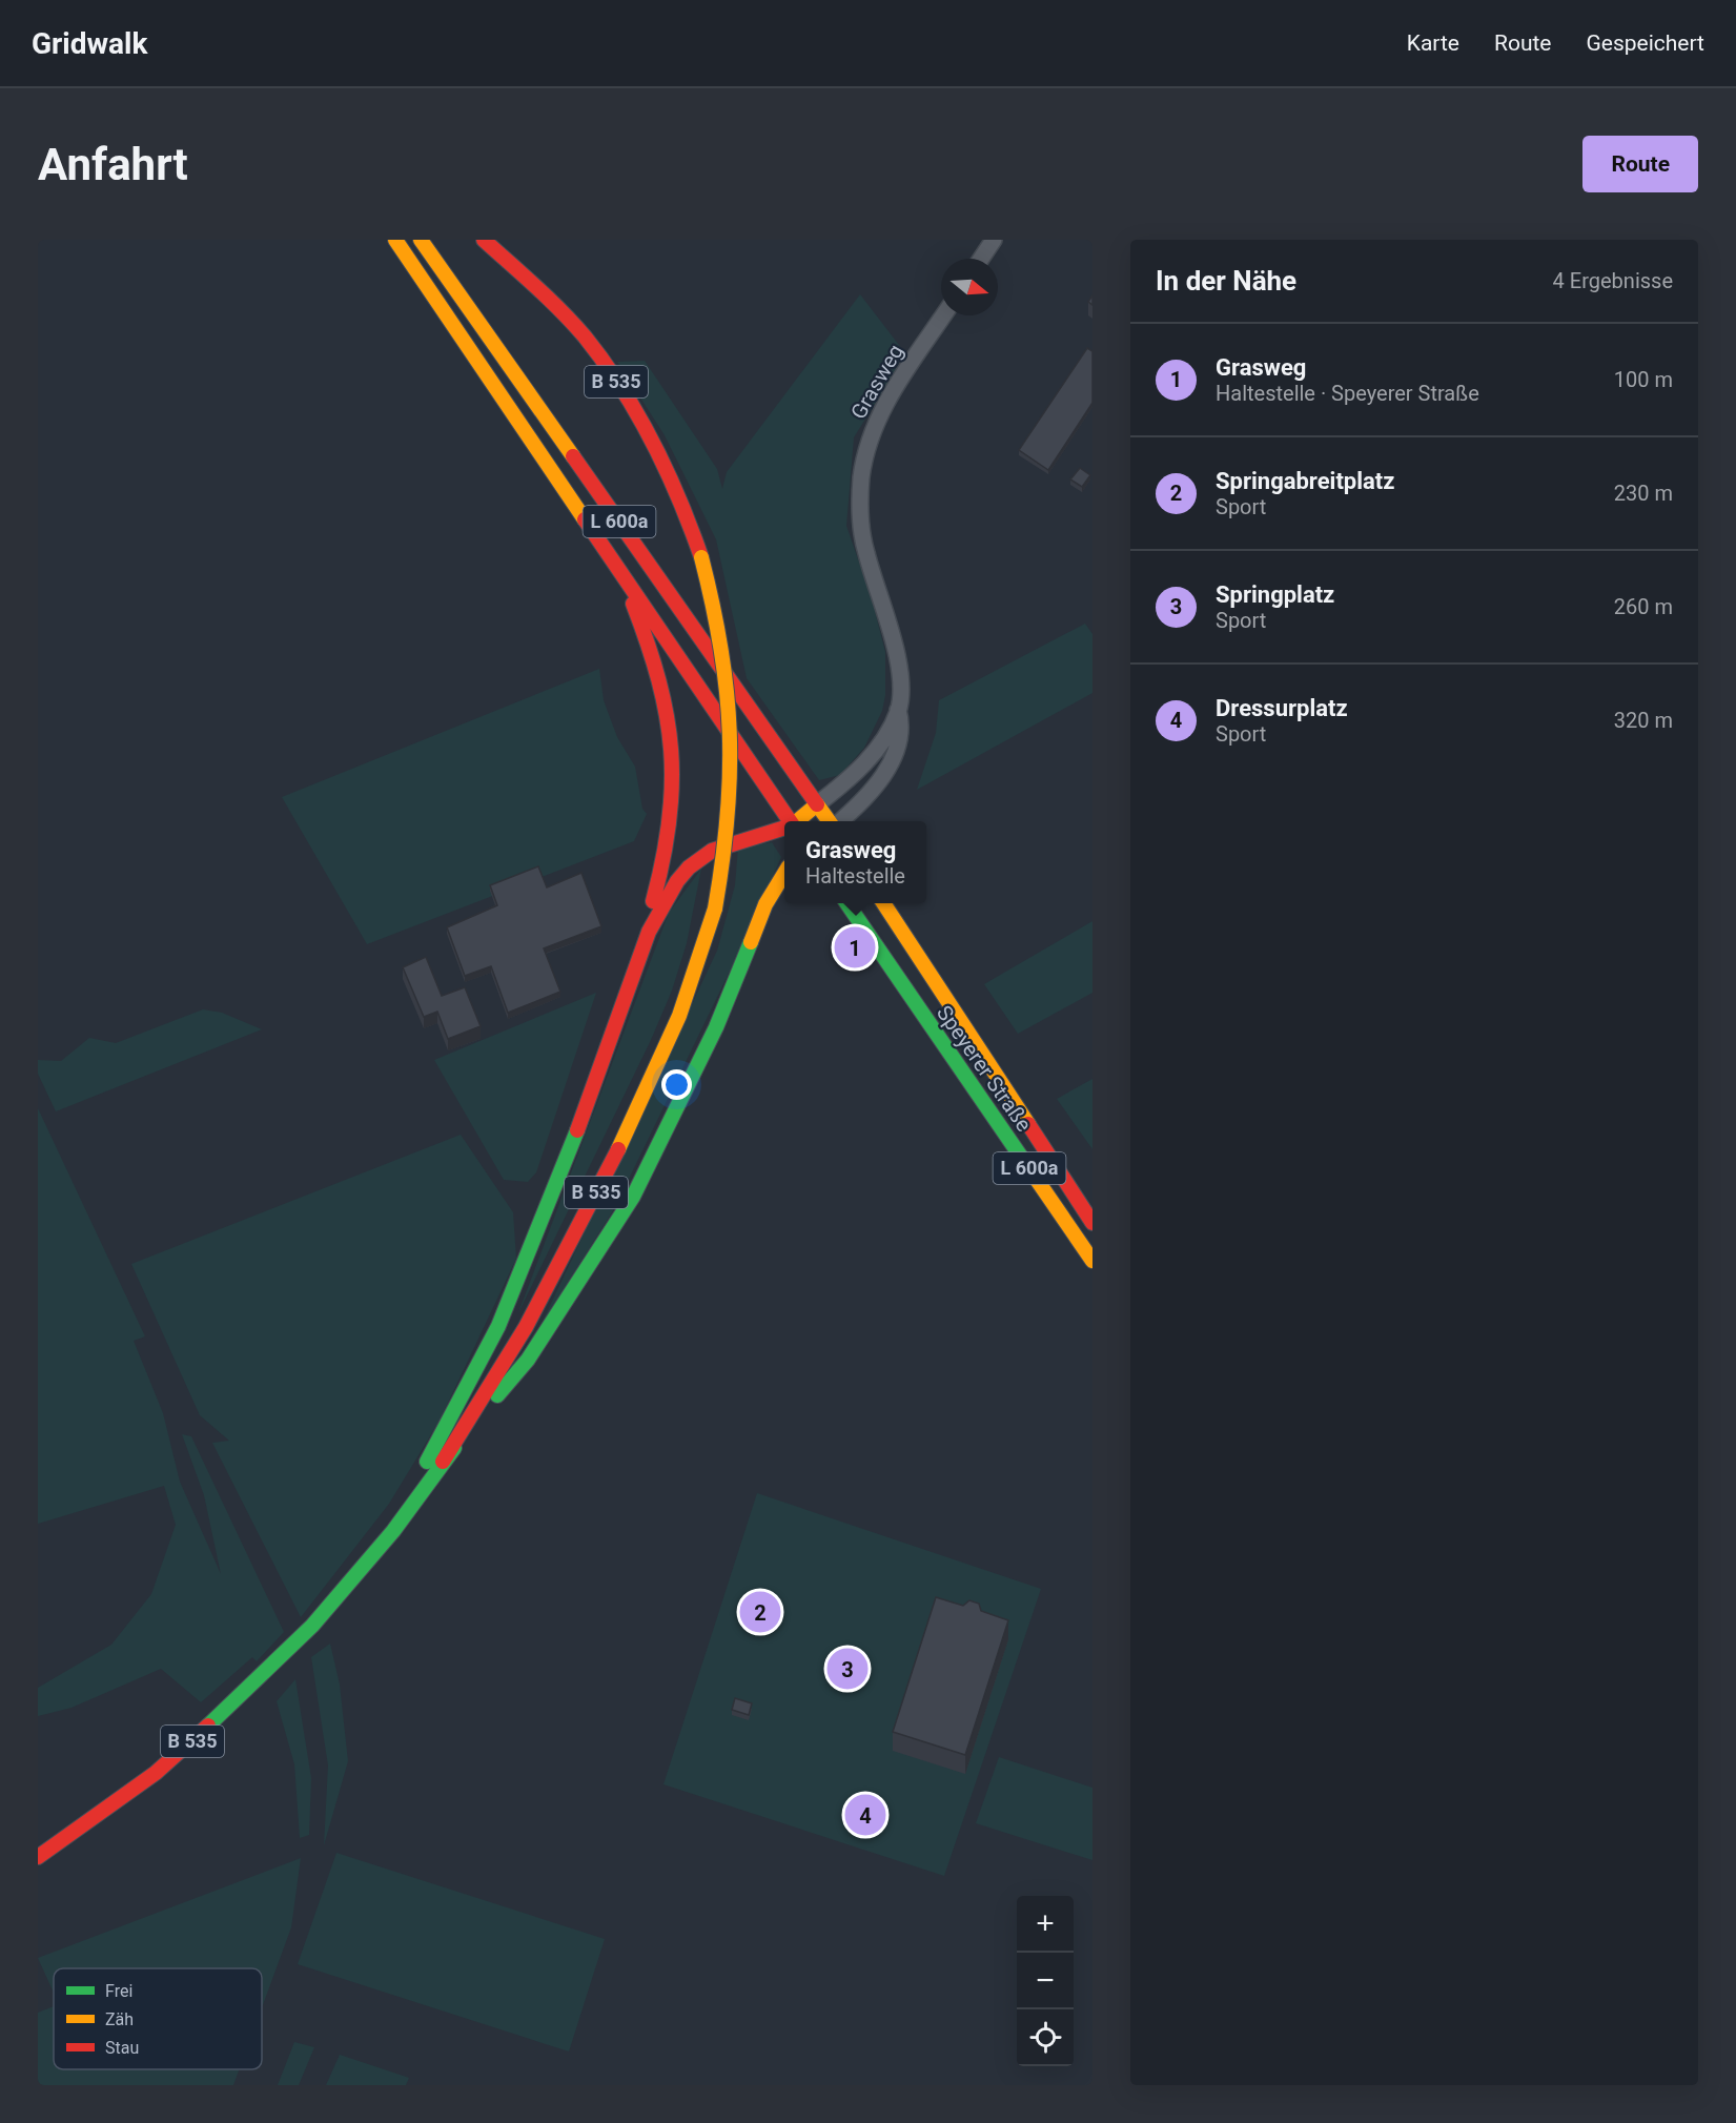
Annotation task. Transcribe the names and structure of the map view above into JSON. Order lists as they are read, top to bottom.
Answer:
{
  "streets": {
    "main road": ["B 535", "L 600a", "Speyerer Straße"],
    "street": ["Grasweg"]
  },
  "crossings": [
    ["Grasweg", "L 600a"]
  ],
  "legend": ["Frei", "Zäh", "Stau"],
  "north": "right",
  "page": {
    "header": "Gridwalk",
    "nav": ["Karte", "Route", "Gespeichert"],
    "buttons": "Route",
    "title": "Anfahrt",
    "heading": ["In der Nähe", "4 Ergebnisse"],
    "list": [
      {
        "mark": "1",
        "name": "Grasweg",
        "note": "Haltestelle · Speyerer Straße",
        "value": "100 m"
      },
      {
        "mark": "2",
        "name": "Springabreitplatz",
        "note": "Sport",
        "value": "230 m"
      },
      {
        "mark": "3",
        "name": "Springplatz",
        "note": "Sport",
        "value": "260 m"
      },
      {
        "mark": "4",
        "name": "Dressurplatz",
        "note": "Sport",
        "value": "320 m"
      }
    ],
    "popup": ["Grasweg", "Haltestelle"],
    "pins": [
      "1",
      "2",
      "3",
      "4"
    ],
    "map_buttons": ["+", "−"]
  }
}
